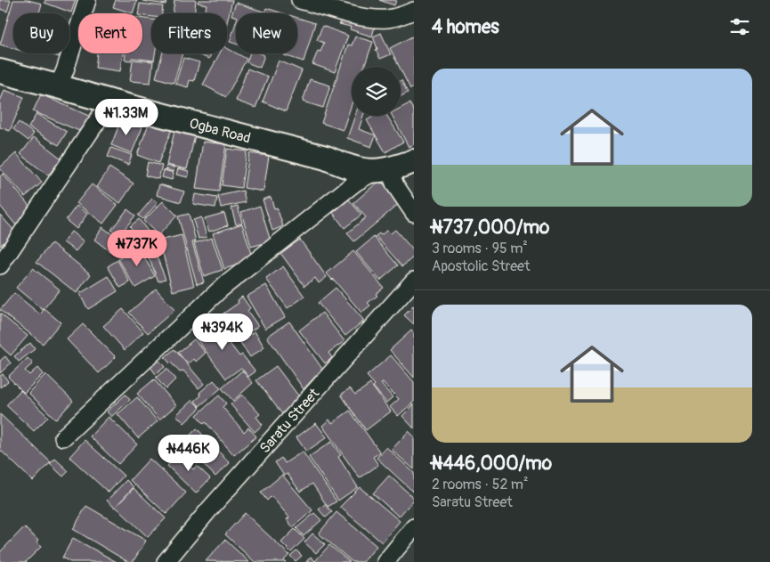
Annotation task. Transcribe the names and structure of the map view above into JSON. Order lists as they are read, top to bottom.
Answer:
{
  "streets": {
    "main road": ["Ogba Road"],
    "street": ["Saratu Street"]
  },
  "page": {
    "heading": "4 homes",
    "chip": [
      "Buy",
      "Rent",
      "Filters",
      "New"
    ],
    "list": [
      {
        "name": "₦737,000/mo",
        "note": "3 rooms · 95 m² · Apostolic Street"
      },
      {
        "name": "₦446,000/mo",
        "note": "2 rooms · 52 m² · Saratu Street"
      }
    ],
    "price": [
      "₦1.33M",
      "₦737K",
      "₦394K",
      "₦446K"
    ]
  }
}
